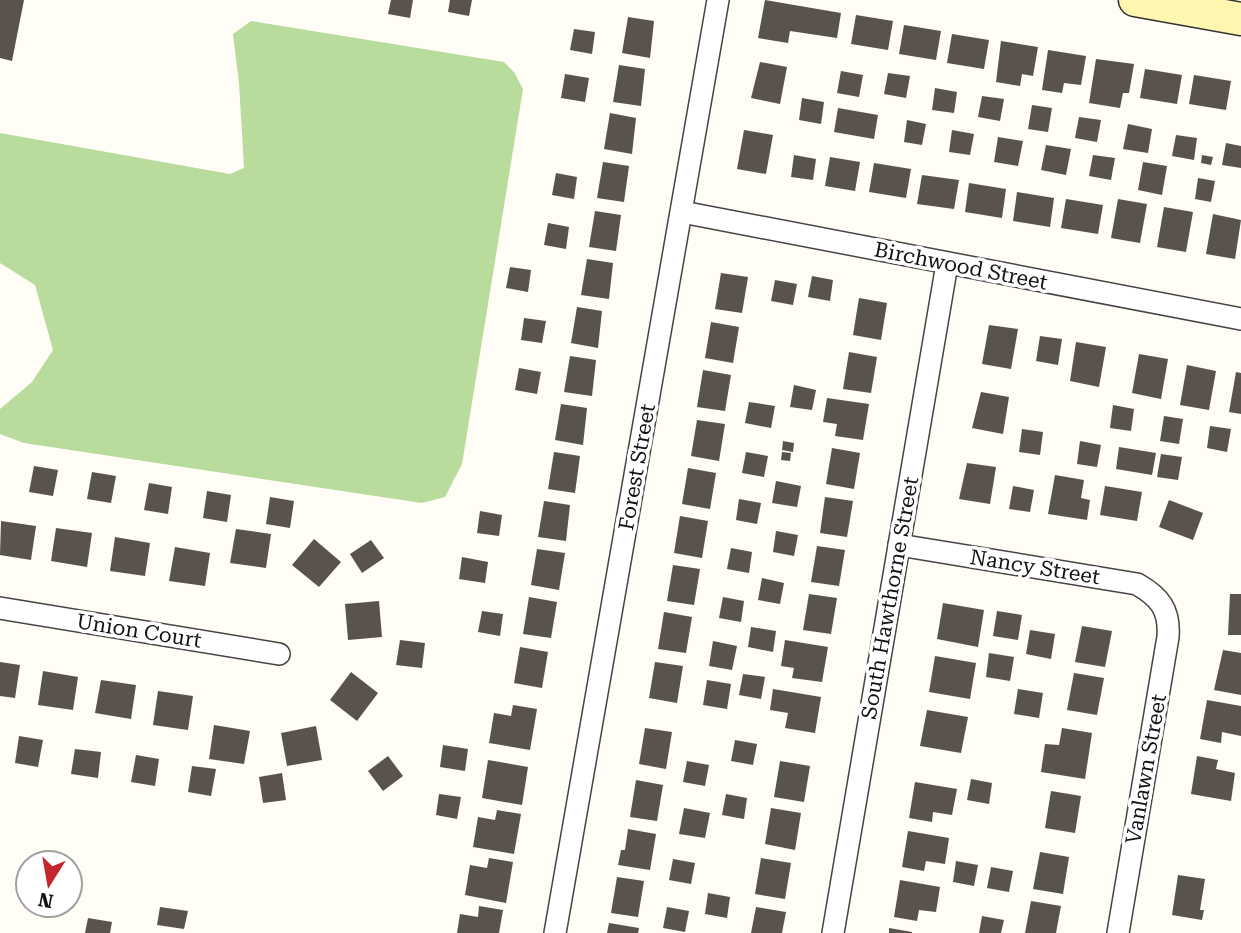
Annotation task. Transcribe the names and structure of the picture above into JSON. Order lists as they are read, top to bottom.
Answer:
{
  "streets": {
    "street": [
      "Birchwood Street",
      "Forest Street",
      "Nancy Street",
      "South Hawthorne Street",
      "Union Court",
      "Vanlawn Street"
    ]
  },
  "crossings": [
    ["Birchwood Street", "Forest Street"],
    ["Birchwood Street", "South Hawthorne Street"],
    ["Nancy Street", "South Hawthorne Street"],
    ["Nancy Street", "Vanlawn Street"]
  ],
  "north": "bottom"
}
